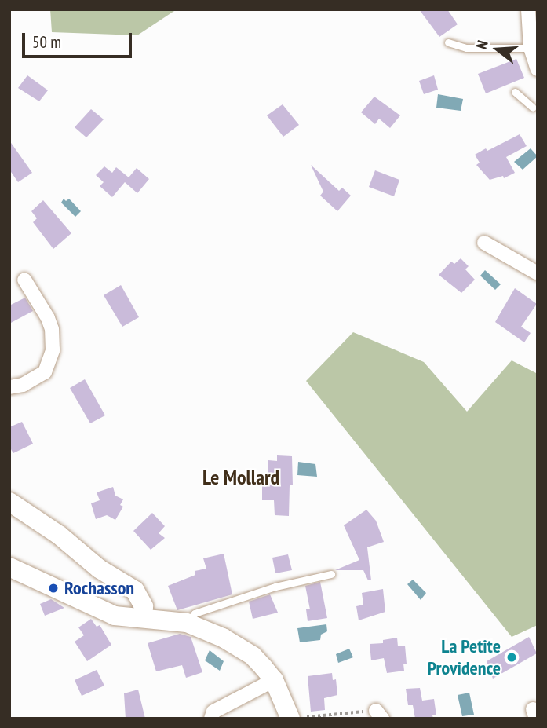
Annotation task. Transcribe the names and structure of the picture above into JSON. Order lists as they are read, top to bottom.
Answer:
{
  "districts": ["Le Mollard"],
  "places": ["Rochasson", "La Petite Providence"],
  "scale_bar": "50 m",
  "north": "left"
}
